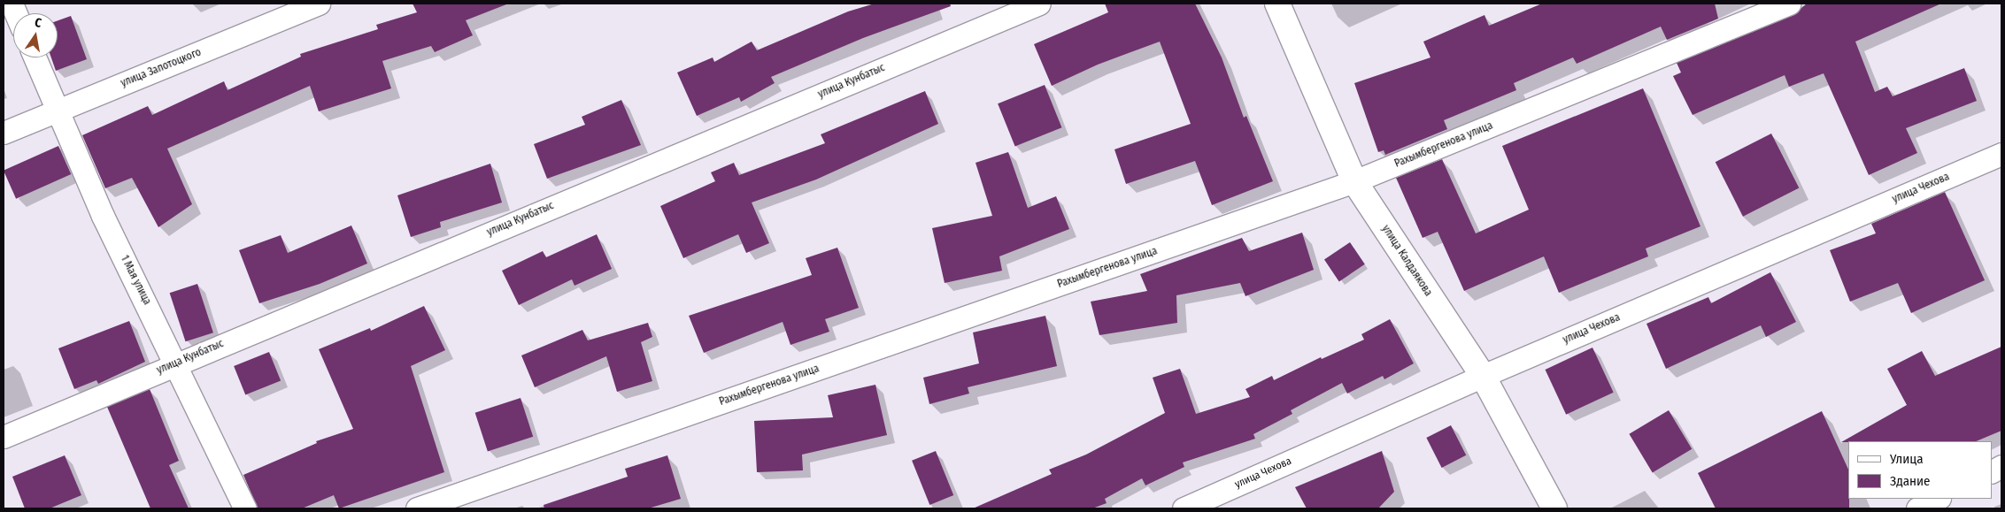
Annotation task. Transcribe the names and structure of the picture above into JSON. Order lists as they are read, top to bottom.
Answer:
{
  "streets": {
    "street": [
      "улица Запотоцкого",
      "улица Кунбатыс",
      "Рахымбергенова улица",
      "улица Чехова",
      "улица Калдаякова",
      "1 Мая улица"
    ]
  },
  "crossings": [
    ["улица Запотоцкого", "1 Мая улица"],
    ["улица Кунбатыс", "1 Мая улица"],
    ["Рахымбергенова улица", "улица Калдаякова"],
    ["улица Чехова", "улица Калдаякова"]
  ],
  "legend": ["Улица", "Здание"],
  "north": "top"
}
